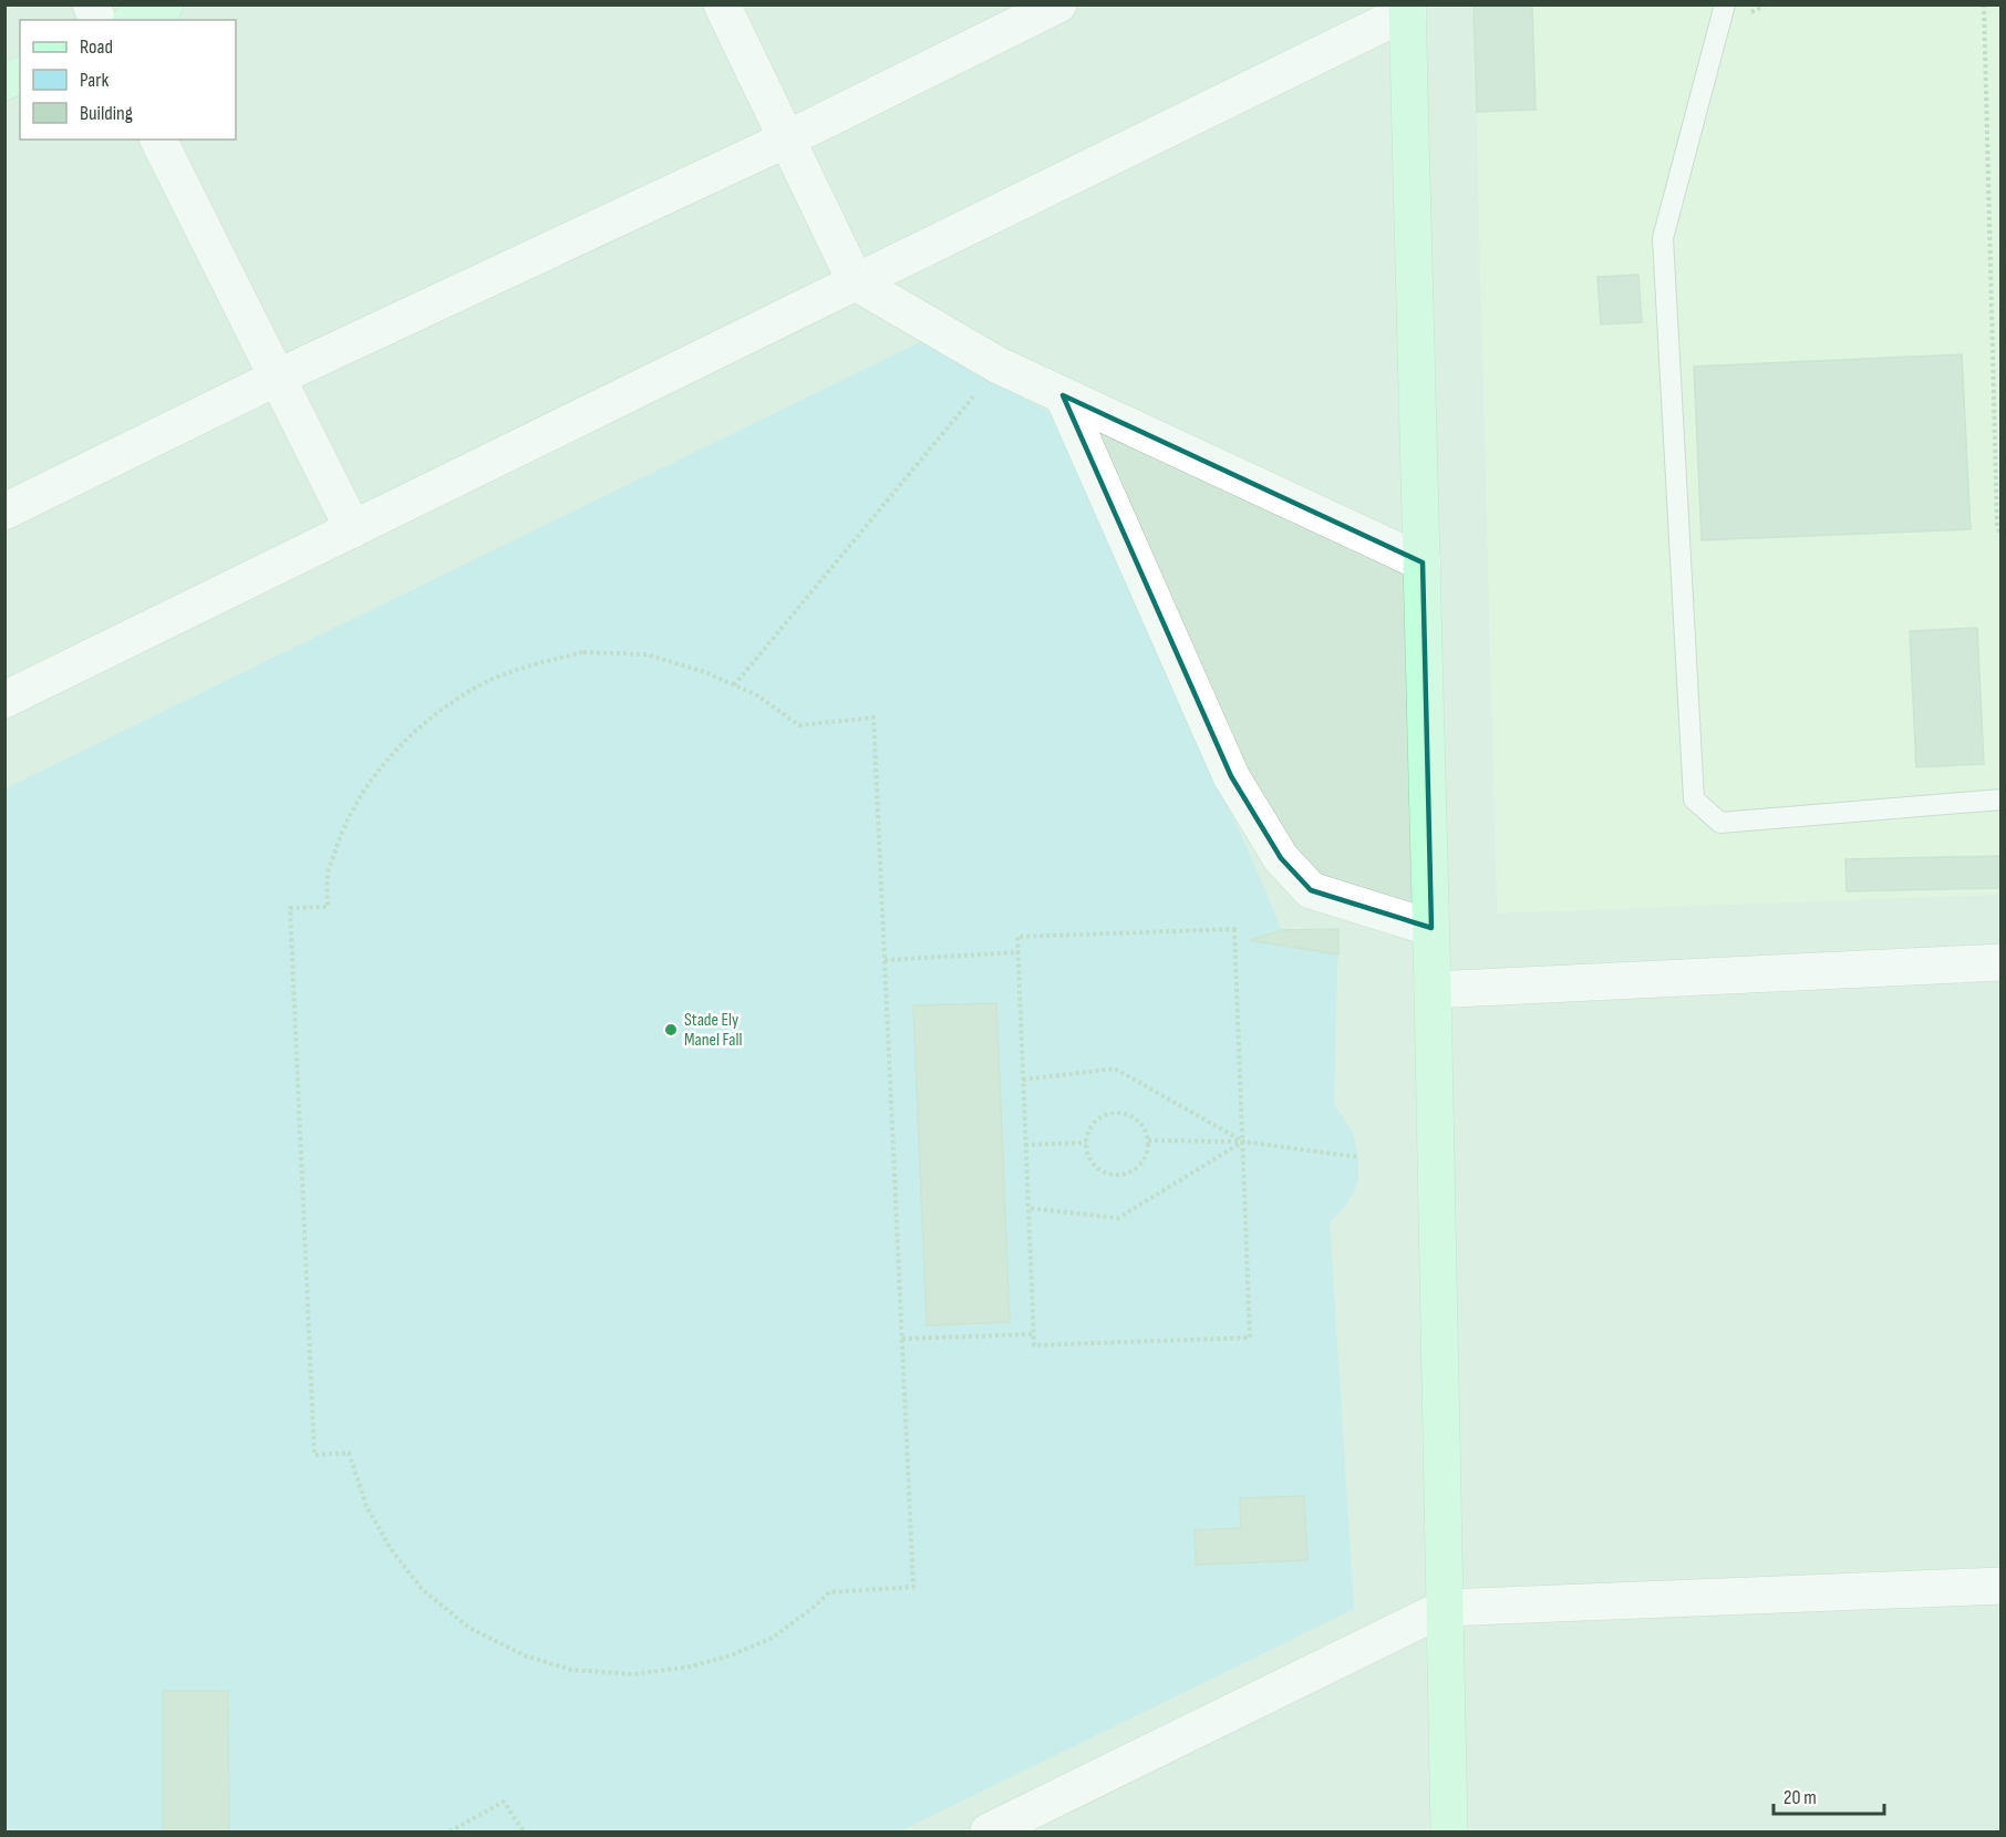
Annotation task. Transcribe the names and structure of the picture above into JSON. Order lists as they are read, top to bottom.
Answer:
{
  "places": ["Stade Ely Manel Fall"],
  "legend": ["Road", "Park", "Building"],
  "scale_bar": "20 m"
}
